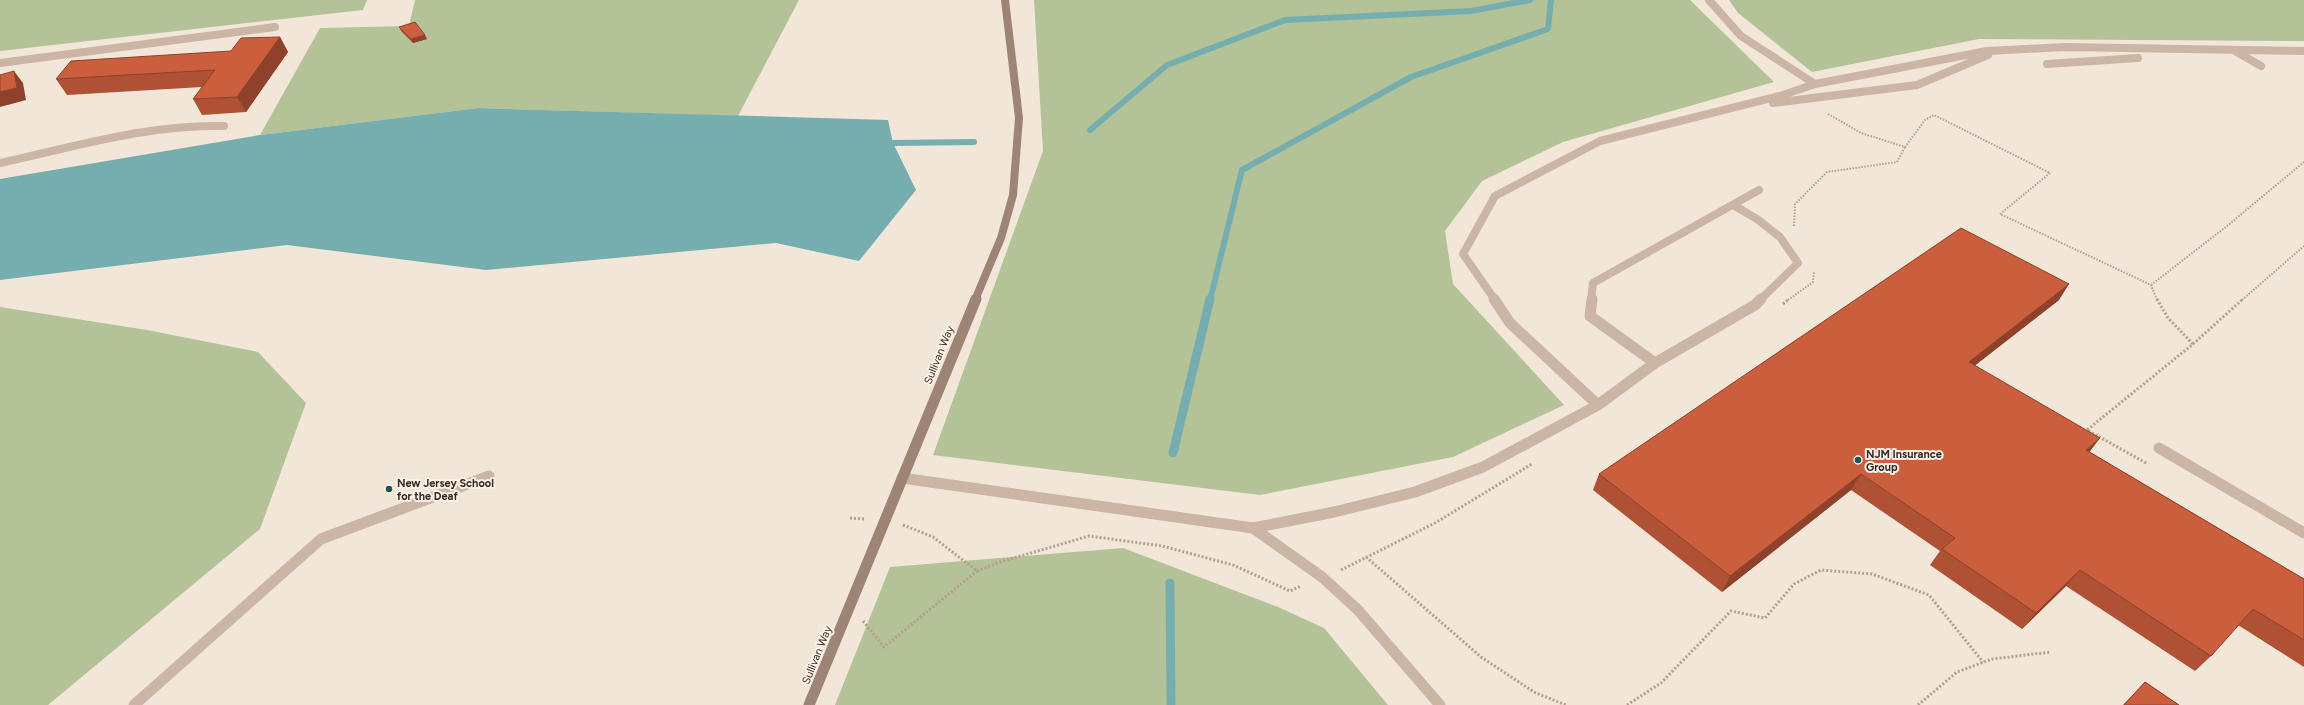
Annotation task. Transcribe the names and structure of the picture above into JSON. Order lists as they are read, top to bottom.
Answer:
{
  "streets": {
    "main road": ["Sullivan Way"]
  },
  "places": ["NJM Insurance Group", "New Jersey School for the Deaf"]
}
